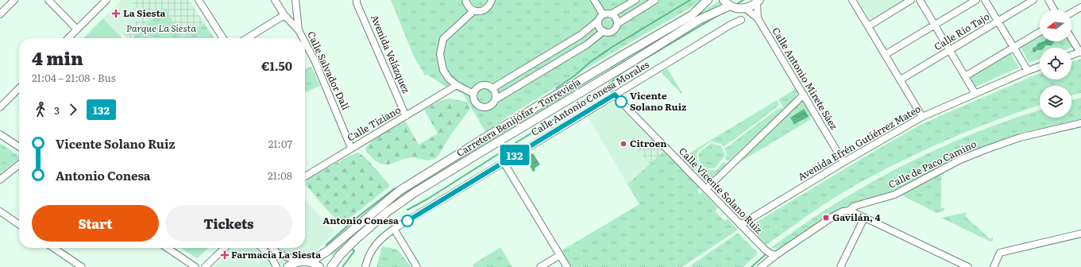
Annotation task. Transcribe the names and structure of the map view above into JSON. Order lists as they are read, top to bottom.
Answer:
{
  "streets": {
    "main road": ["Carretera Benijófar - Torrevieja"],
    "street": [
      "Calle Río Tajo",
      "Avenida Velázquez",
      "Calle Salvador Dalí",
      "Calle Antonio Mirete Sáez",
      "Calle Antonio Conesa Morales",
      "Calle Tiziano",
      "Avenida Efrén Gutiérrez Mateo",
      "Calle de Paco Camino",
      "Calle Vicente Solano Ruiz"
    ]
  },
  "crossings": [
    ["Avenida Velázquez", "Calle Tiziano"],
    ["Calle Salvador Dalí", "Calle Tiziano"],
    ["Calle Antonio Mirete Sáez", "Avenida Efrén Gutiérrez Mateo"],
    ["Calle Antonio Conesa Morales", "Calle Vicente Solano Ruiz"],
    ["Avenida Efrén Gutiérrez Mateo", "Calle Vicente Solano Ruiz"],
    ["Calle de Paco Camino", "Calle Vicente Solano Ruiz"]
  ],
  "parks": ["Parque La Siesta"],
  "places": {
    "health": ["La Siesta", "Farmacia La Siesta"],
    "other": ["Vicente Solano Ruiz", "Citroen", "Antonio Conesa"],
    "transit": ["Gavilán, 4"]
  },
  "lines": ["bus line 132"],
  "north": "left",
  "page": {
    "on_map": "132",
    "heading": ["4 min", "21:04 – 21:08 · Bus", "€1.50"],
    "legs": ["3", "132"],
    "list": [
      {
        "name": "Vicente Solano Ruiz",
        "value": "21:07"
      },
      {
        "name": "Antonio Conesa",
        "value": "21:08"
      }
    ],
    "buttons": ["Start", "Tickets"]
  }
}
